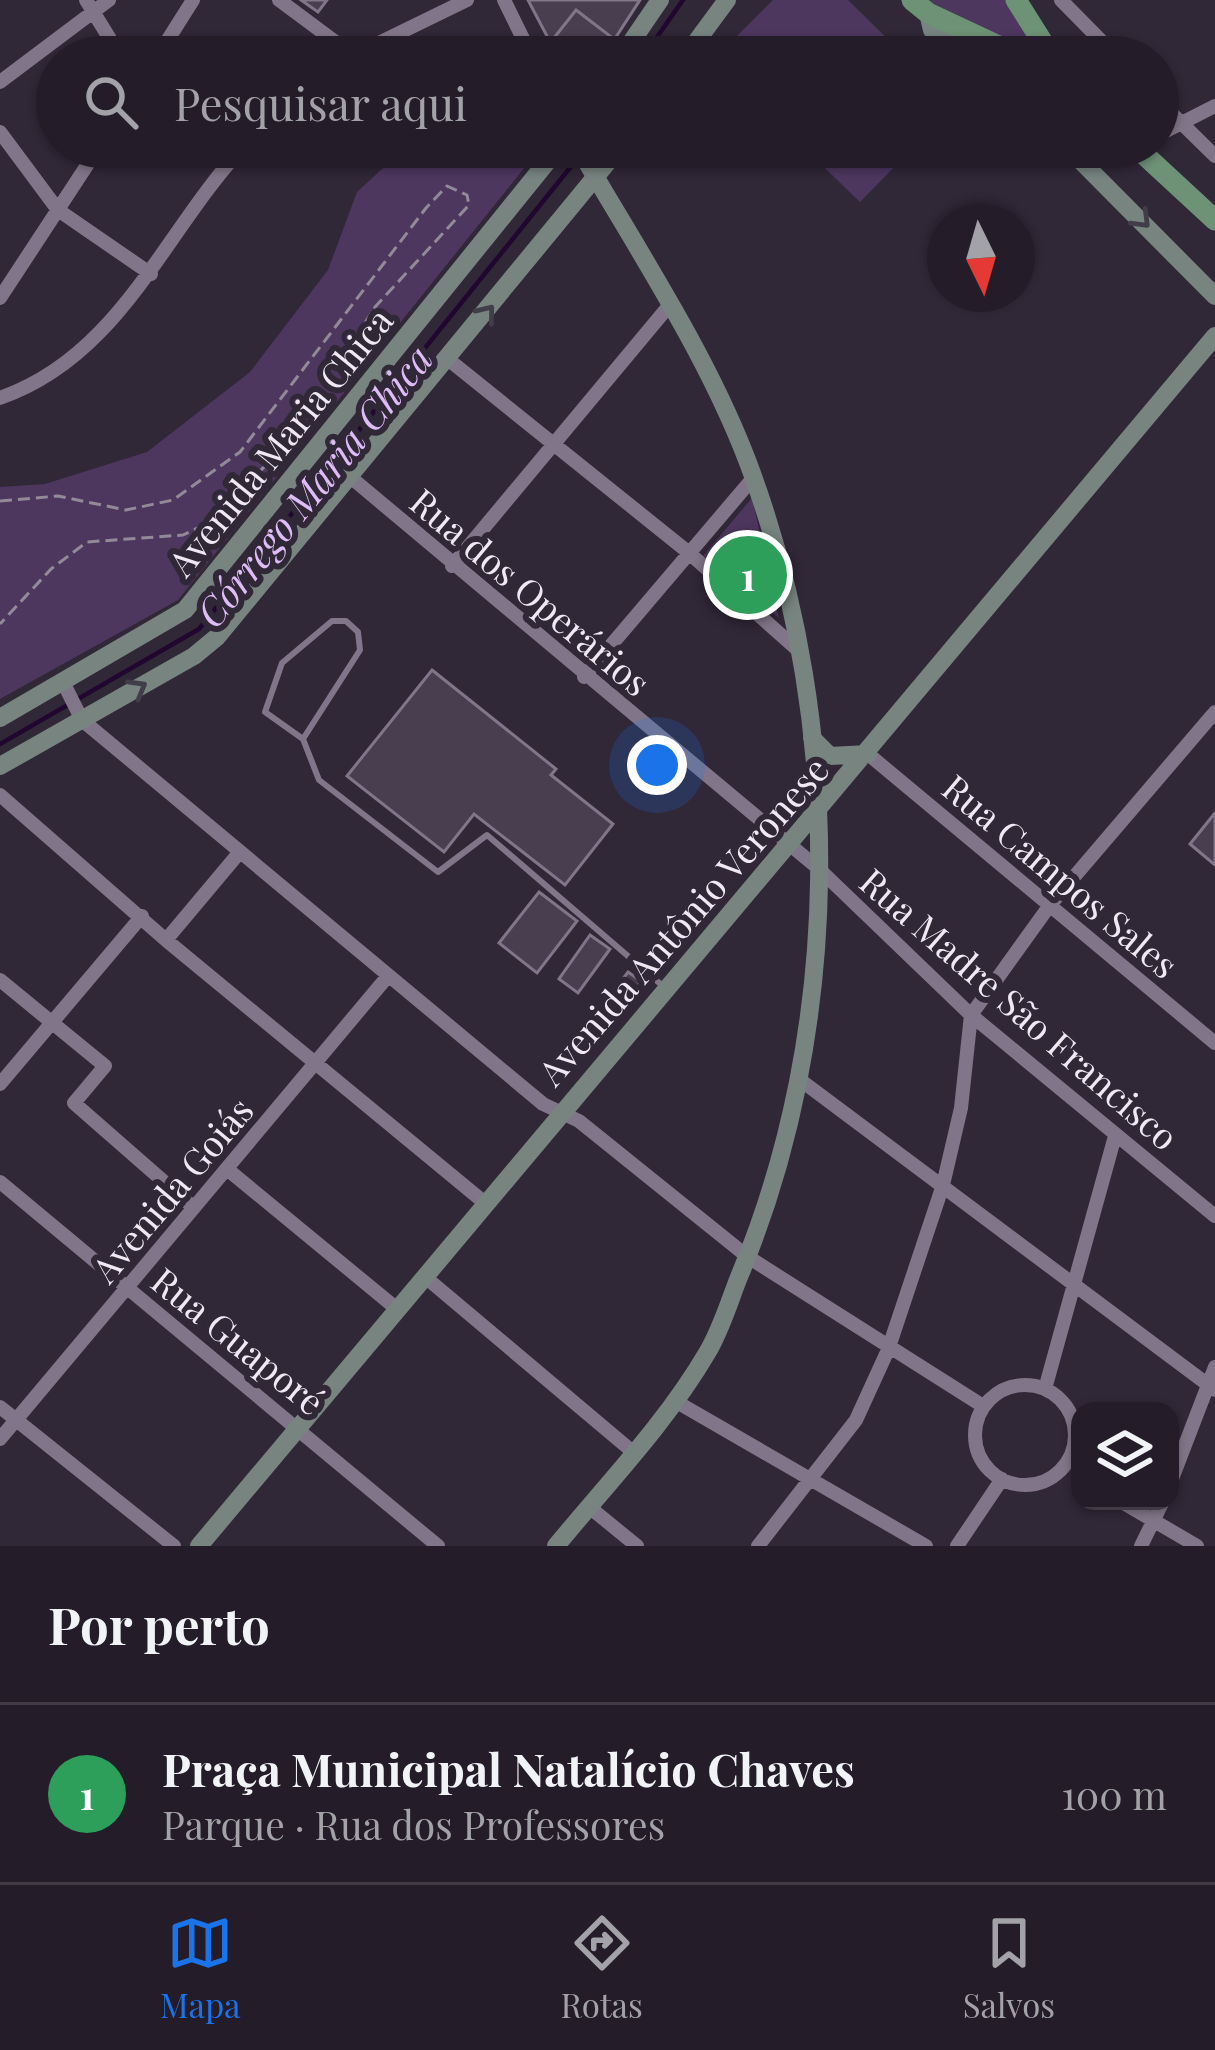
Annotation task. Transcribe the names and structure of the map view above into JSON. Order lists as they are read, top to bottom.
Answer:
{
  "streets": {
    "street": [
      "Avenida Maria Chica",
      "Rua dos Operários",
      "Rua Campos Sales",
      "Avenida Antônio Veronese",
      "Rua Madre São Francisco",
      "Avenida Goiás",
      "Rua Guaporé"
    ]
  },
  "crossings": [
    ["Avenida Maria Chica", "Rua dos Operários"],
    ["Rua dos Operários", "Avenida Antônio Veronese"],
    ["Rua dos Operários", "Rua Madre São Francisco"],
    ["Rua Campos Sales", "Avenida Antônio Veronese"],
    ["Avenida Antônio Veronese", "Rua Madre São Francisco"],
    ["Avenida Antônio Veronese", "Rua Guaporé"],
    ["Avenida Goiás", "Rua Guaporé"]
  ],
  "water": ["Córrego Maria Chica"],
  "north": "bottom",
  "page": {
    "search": "Pesquisar aqui",
    "pins": "1",
    "heading": "Por perto",
    "list": [
      {
        "mark": "1",
        "name": "Praça Municipal Natalício Chaves",
        "note": "Parque · Rua dos Professores",
        "value": "100 m"
      }
    ],
    "nav": ["Mapa", "Rotas", "Salvos"]
  }
}
